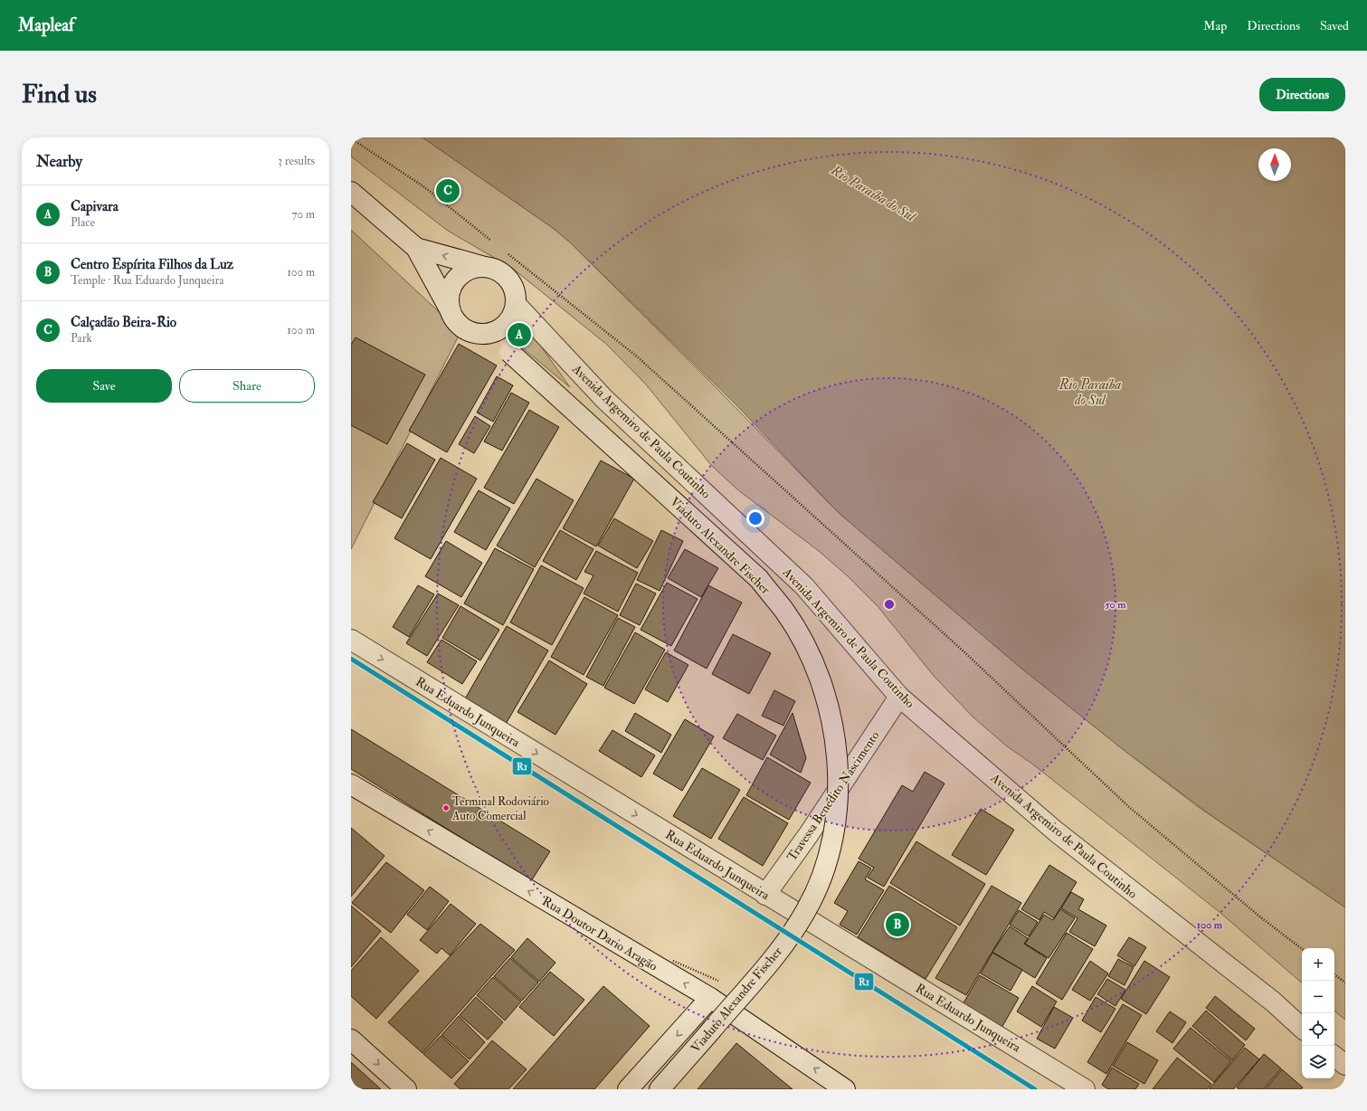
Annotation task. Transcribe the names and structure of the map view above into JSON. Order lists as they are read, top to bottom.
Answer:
{
  "streets": {
    "street": [
      "Avenida Argemiro de Paula Coutinho",
      "Viaduto Alexandre Fischer",
      "Rua Eduardo Junqueira",
      "Travessa Benedito Nascimento",
      "Rua Doutor Dario Aragão"
    ]
  },
  "crossings": [
    ["Avenida Argemiro de Paula Coutinho", "Travessa Benedito Nascimento"],
    ["Rua Eduardo Junqueira", "Travessa Benedito Nascimento"]
  ],
  "one_way": ["Rua Eduardo Junqueira", "Rua Doutor Dario Aragão"],
  "water": ["Rio Paraíba do Sul"],
  "places": ["Terminal Rodoviário Auto Comercial"],
  "lines": ["transit line R1"],
  "north": "top",
  "page": {
    "header": "Mapleaf",
    "nav": ["Map", "Directions", "Saved"],
    "buttons": [
      "Directions",
      ["Save", "Share"]
    ],
    "title": "Find us",
    "heading": ["Nearby", "3 results"],
    "pins": ["C", "A", "B"],
    "list": [
      {
        "mark": "A",
        "name": "Capivara",
        "note": "Place",
        "value": "70 m"
      },
      {
        "mark": "B",
        "name": "Centro Espírita Filhos da Luz",
        "note": "Temple · Rua Eduardo Junqueira",
        "value": "100 m"
      },
      {
        "mark": "C",
        "name": "Calçadão Beira-Rio",
        "note": "Park",
        "value": "100 m"
      }
    ],
    "map_buttons": ["+", "−"]
  },
  "rings": ["50 m", "100 m"]
}
